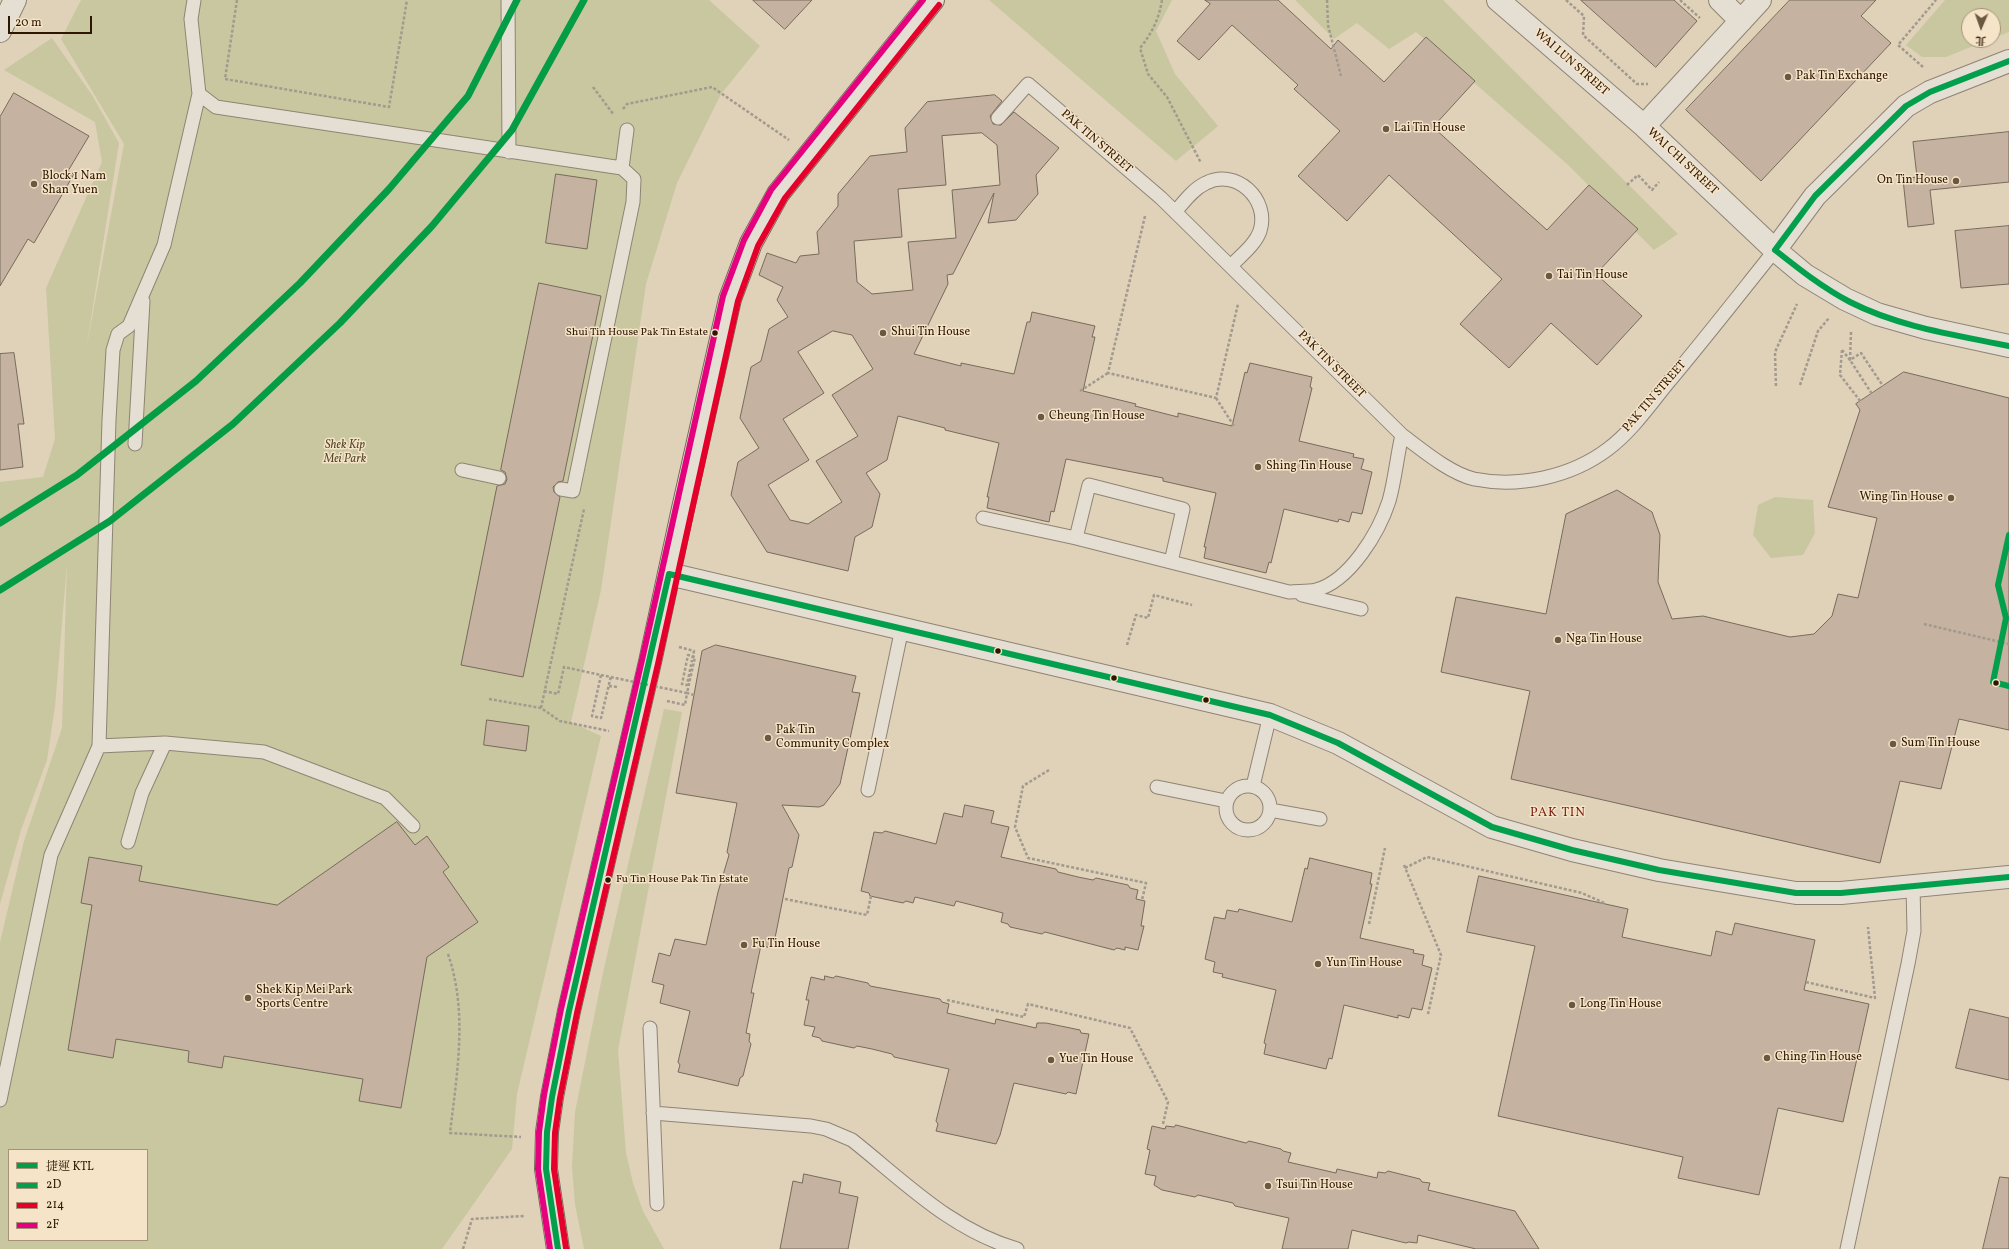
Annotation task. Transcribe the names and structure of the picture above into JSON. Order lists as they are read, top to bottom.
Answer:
{
  "streets": {
    "street": ["WAI LUN STREET", "PAK TIN STREET", "WAI CHI STREET"]
  },
  "crossings": [
    ["WAI LUN STREET", "WAI CHI STREET"],
    ["PAK TIN STREET", "WAI CHI STREET"]
  ],
  "districts": ["PAK TIN"],
  "parks": ["Shek Kip Mei Park"],
  "places": [
    "Pak Tin Exchange",
    "Lai Tin House",
    "On Tin House",
    "Block 1 Nam Shan Yuen",
    "Tai Tin House",
    "Shui Tin House Pak Tin Estate",
    "Shui Tin House",
    "Cheung Tin House",
    "Shing Tin House",
    "Wing Tin House",
    "Nga Tin House",
    "Pak Tin Community Complex",
    "Sum Tin House",
    "Fu Tin House Pak Tin Estate",
    "Fu Tin House",
    "Yun Tin House",
    "Shek Kip Mei Park Sports Centre",
    "Long Tin House",
    "Ching Tin House",
    "Yue Tin House",
    "Tsui Tin House"
  ],
  "lines": [
    "metro line KTL",
    "transit line 2F",
    "transit line 214",
    "transit line 2D"
  ],
  "legend": [
    "捷運 KTL",
    "2D",
    "214",
    "2F"
  ],
  "scale_bar": "20 m",
  "north": "bottom"
}
